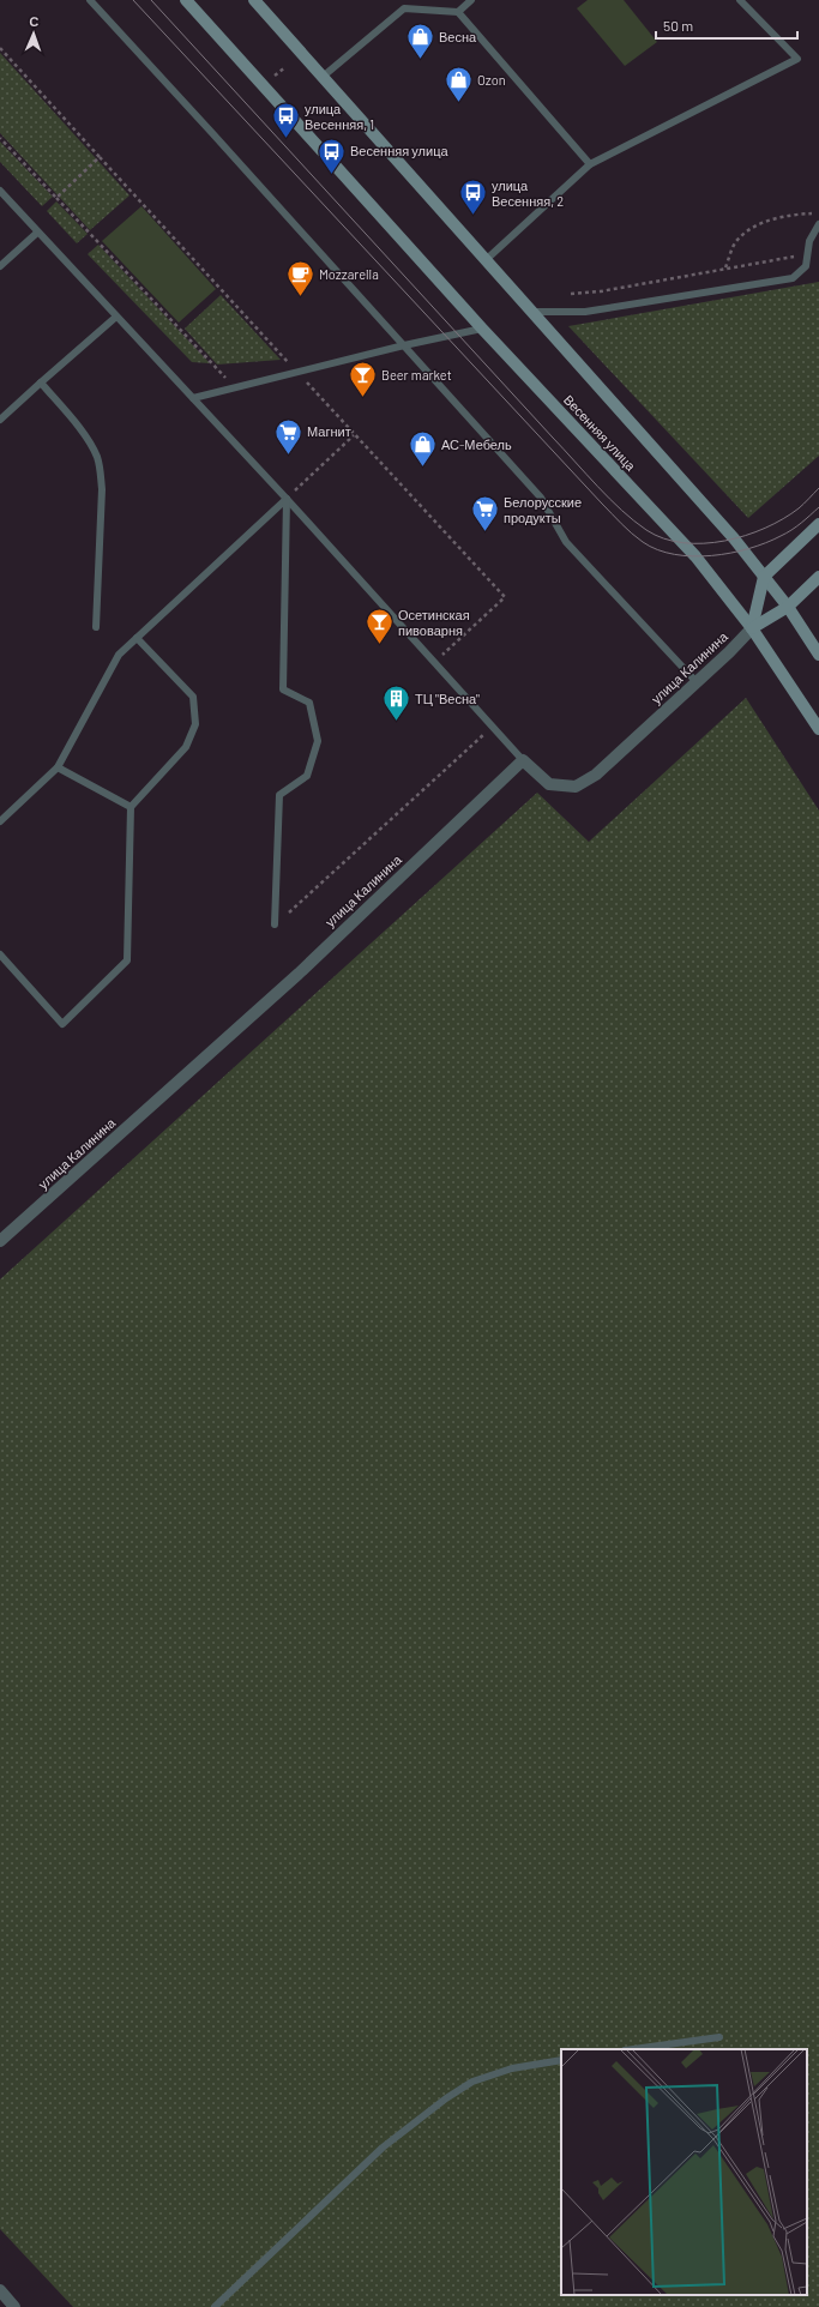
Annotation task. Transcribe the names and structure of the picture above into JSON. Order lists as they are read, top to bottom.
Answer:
{
  "streets": {
    "street": ["Весенняя улица", "улица Калинина"]
  },
  "crossings": [
    ["Весенняя улица", "улица Калинина"]
  ],
  "places": {
    "shop": ["Весна", "Ozon", "АС-Мебель"],
    "bus stop": ["улица Весенняя, 1", "Весенняя улица", "улица Весенняя, 2"],
    "cafe": ["Mozzarella"],
    "bar": ["Beer market", "Осетинская пивоварня"],
    "supermarket": ["Магнит", "Белорусские продукты"],
    "building": ["ТЦ \"Весна\""]
  },
  "scale_bar": "50 m",
  "north": "top"
}
